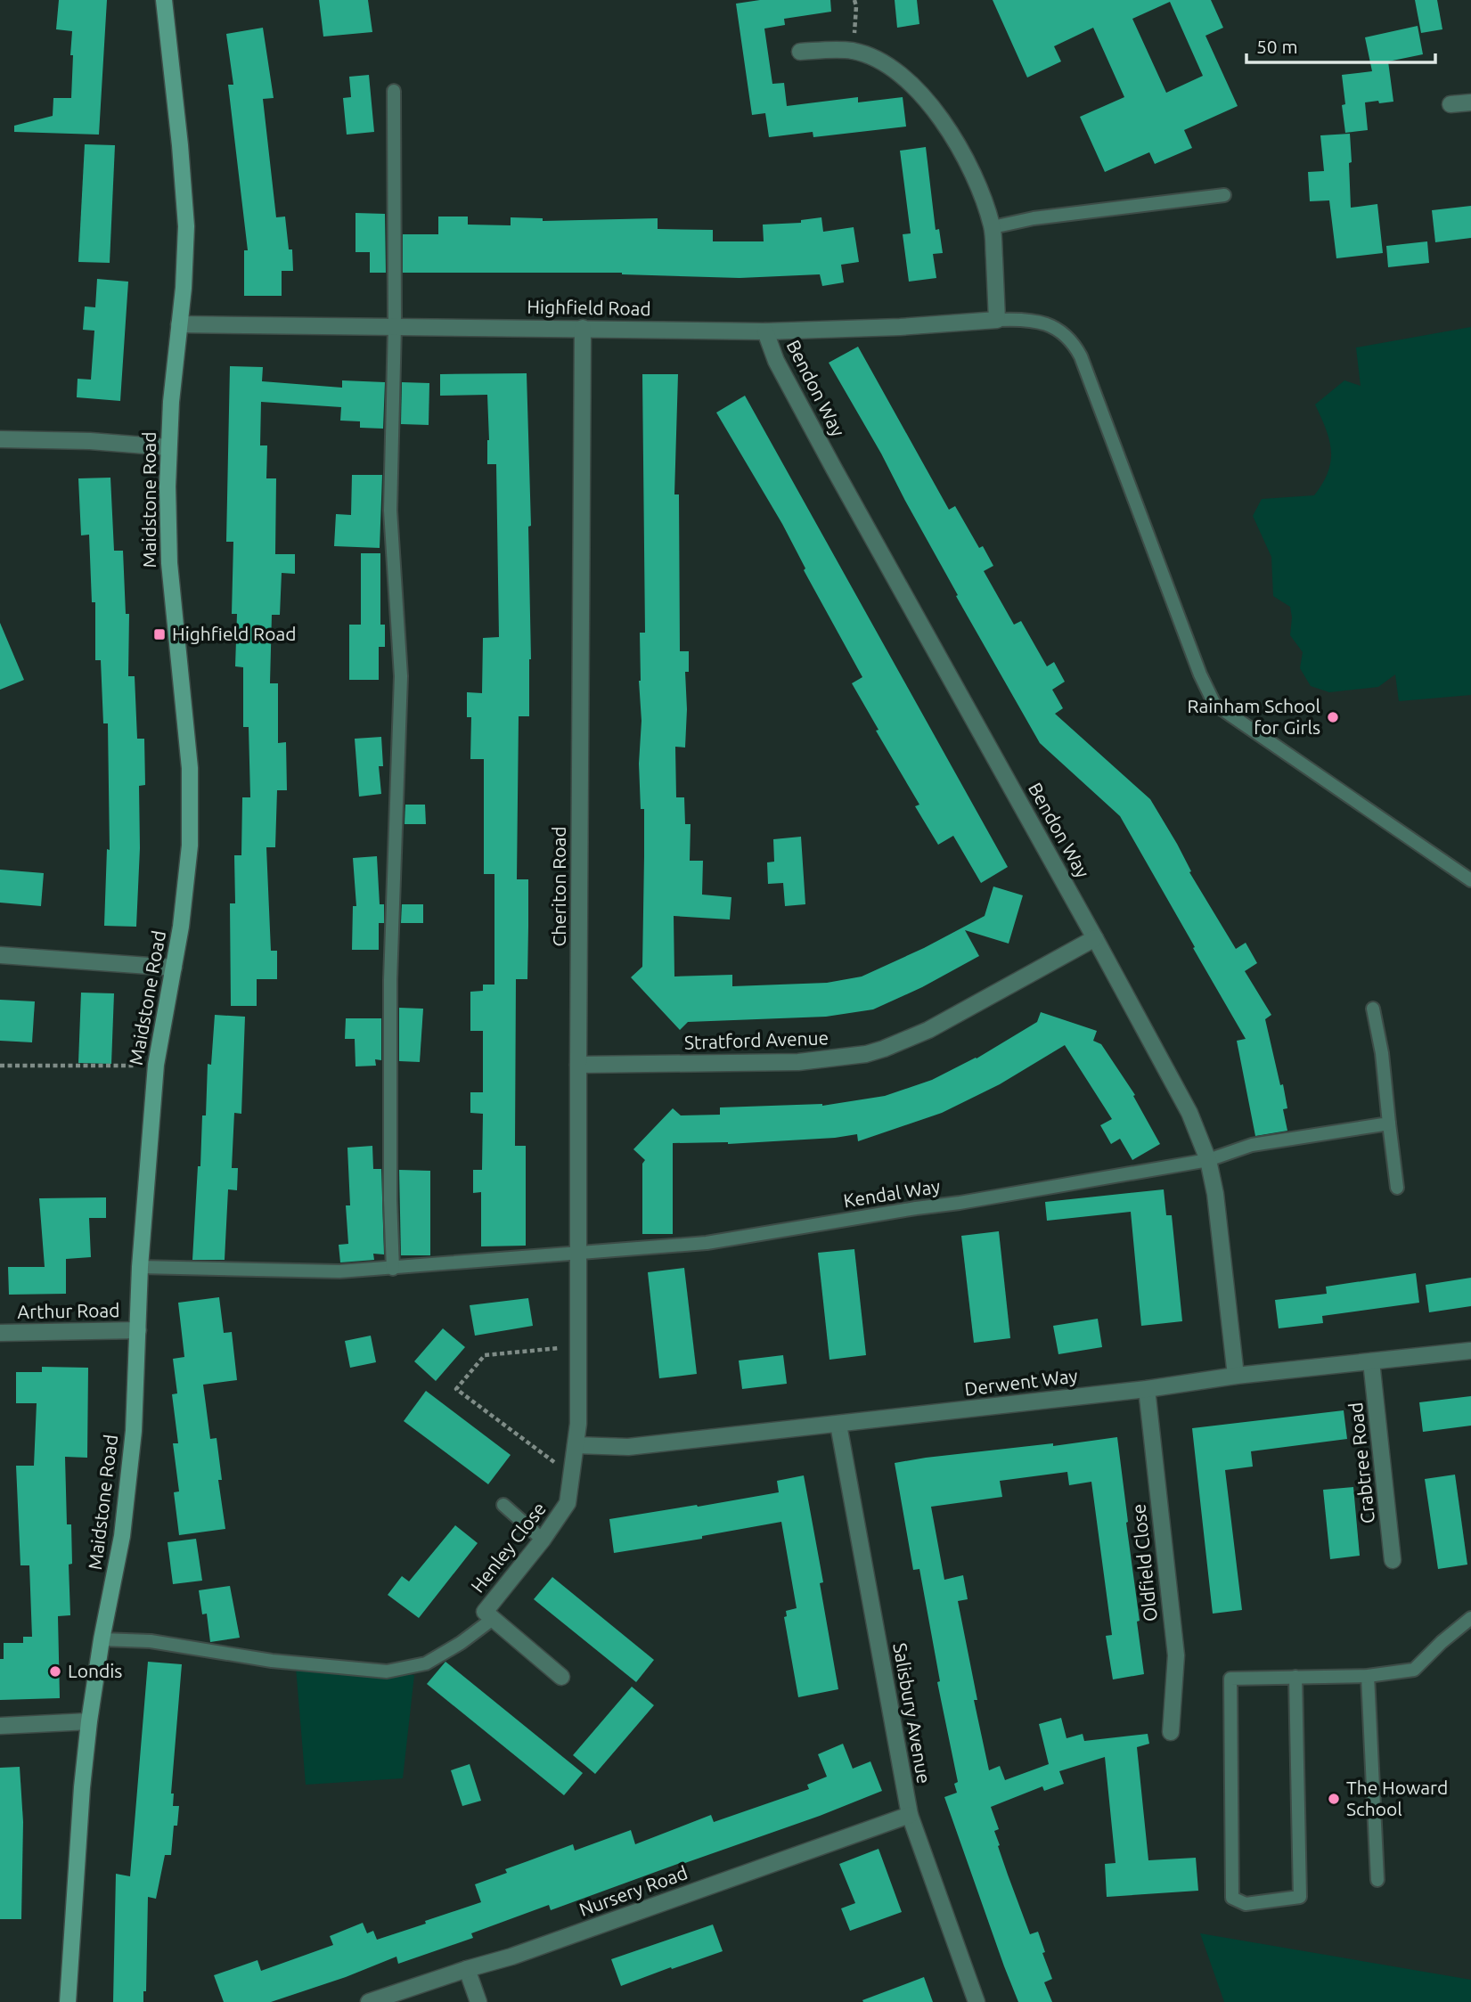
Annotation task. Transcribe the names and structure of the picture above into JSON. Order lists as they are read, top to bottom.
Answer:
{
  "streets": {
    "street": [
      "Highfield Road",
      "Bendon Way",
      "Maidstone Road",
      "Cheriton Road",
      "Stratford Avenue",
      "Arthur Road",
      "Derwent Way",
      "Crabtree Road",
      "Henley Close",
      "Oldfield Close",
      "Salisbury Avenue",
      "Nursery Road"
    ],
    "lane": ["Kendal Way"]
  },
  "crossings": [
    ["Highfield Road", "Bendon Way"],
    ["Highfield Road", "Maidstone Road"],
    ["Highfield Road", "Cheriton Road"],
    ["Bendon Way", "Stratford Avenue"],
    ["Bendon Way", "Kendal Way"],
    ["Bendon Way", "Derwent Way"],
    ["Maidstone Road", "Kendal Way"],
    ["Maidstone Road", "Arthur Road"],
    ["Cheriton Road", "Stratford Avenue"],
    ["Cheriton Road", "Kendal Way"],
    ["Cheriton Road", "Derwent Way"],
    ["Cheriton Road", "Henley Close"],
    ["Derwent Way", "Crabtree Road"],
    ["Derwent Way", "Henley Close"],
    ["Derwent Way", "Oldfield Close"],
    ["Derwent Way", "Salisbury Avenue"],
    ["Salisbury Avenue", "Nursery Road"]
  ],
  "places": {
    "transit": ["Highfield Road"],
    "other": ["Rainham School for Girls", "Londis", "The Howard School"]
  },
  "scale_bar": "50 m"
}
